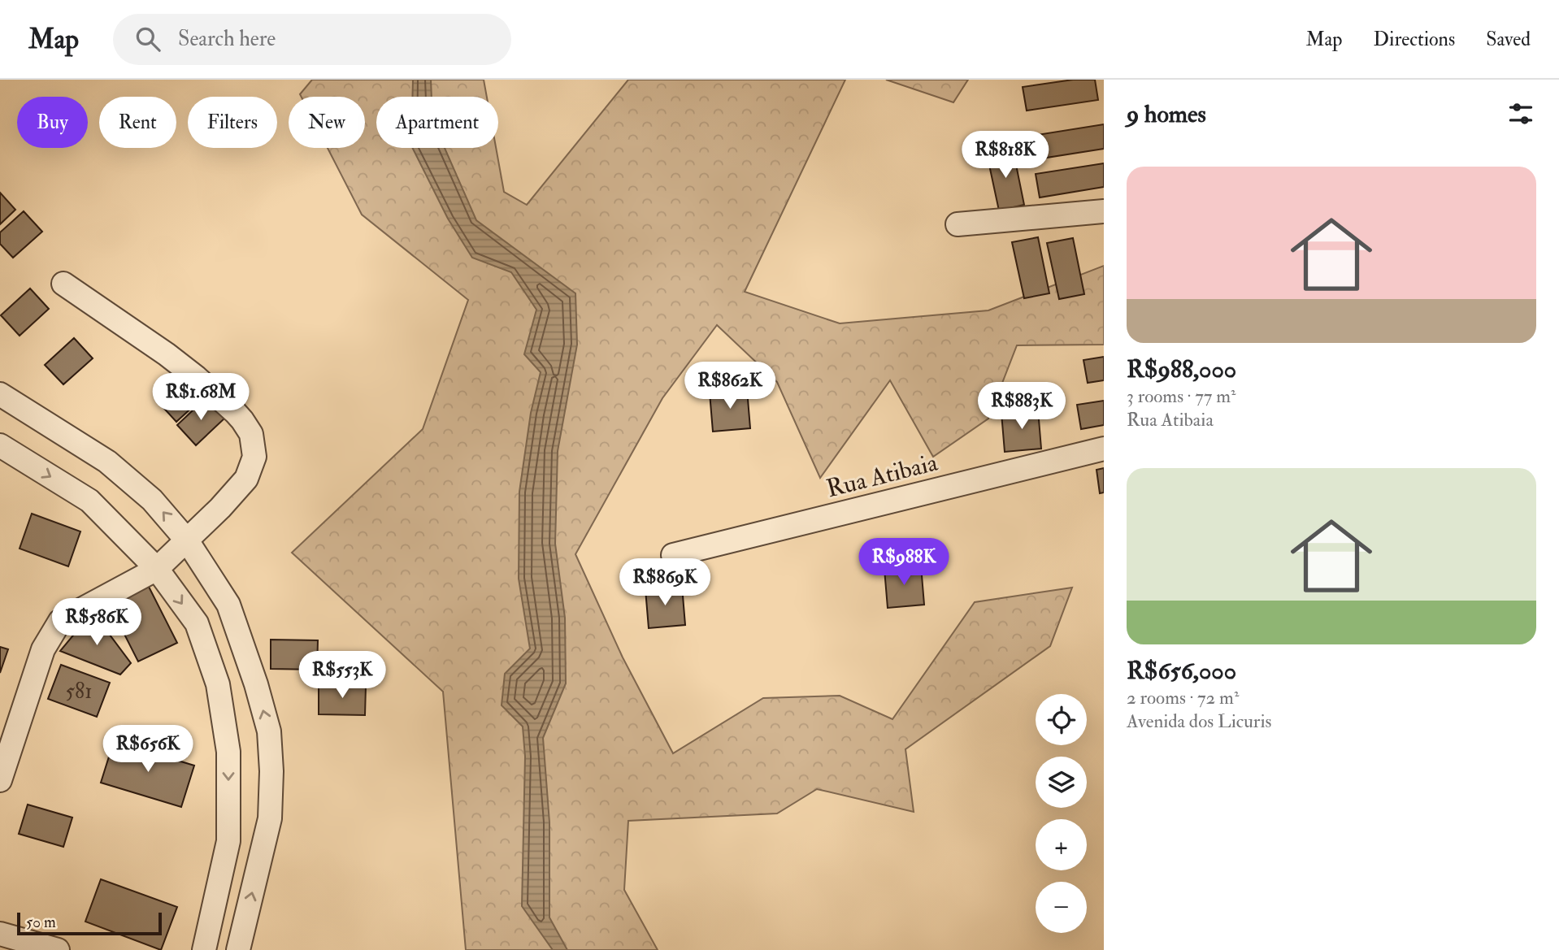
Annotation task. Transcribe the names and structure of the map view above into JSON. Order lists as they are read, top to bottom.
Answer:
{
  "streets": {
    "street": ["Rua Atibaia"]
  },
  "house_numbers": ["581"],
  "scale_bar": "50 m",
  "page": {
    "header": "Map",
    "search": "Search here",
    "nav": ["Map", "Directions", "Saved"],
    "heading": "9 homes",
    "chip": [
      "Buy",
      "Rent",
      "Filters",
      "New",
      "Apartment"
    ],
    "price": [
      "R$818K",
      "R$862K",
      "R$1.68M",
      "R$883K",
      "R$988K",
      "R$869K",
      "R$586K",
      "R$553K",
      "R$656K"
    ],
    "list": [
      {
        "name": "R$988,000",
        "note": "3 rooms · 77 m² · Rua Atibaia"
      },
      {
        "name": "R$656,000",
        "note": "2 rooms · 72 m² · Avenida dos Licuris"
      }
    ],
    "map_buttons": ["+", "−"],
    "scale": "50 m"
  }
}
